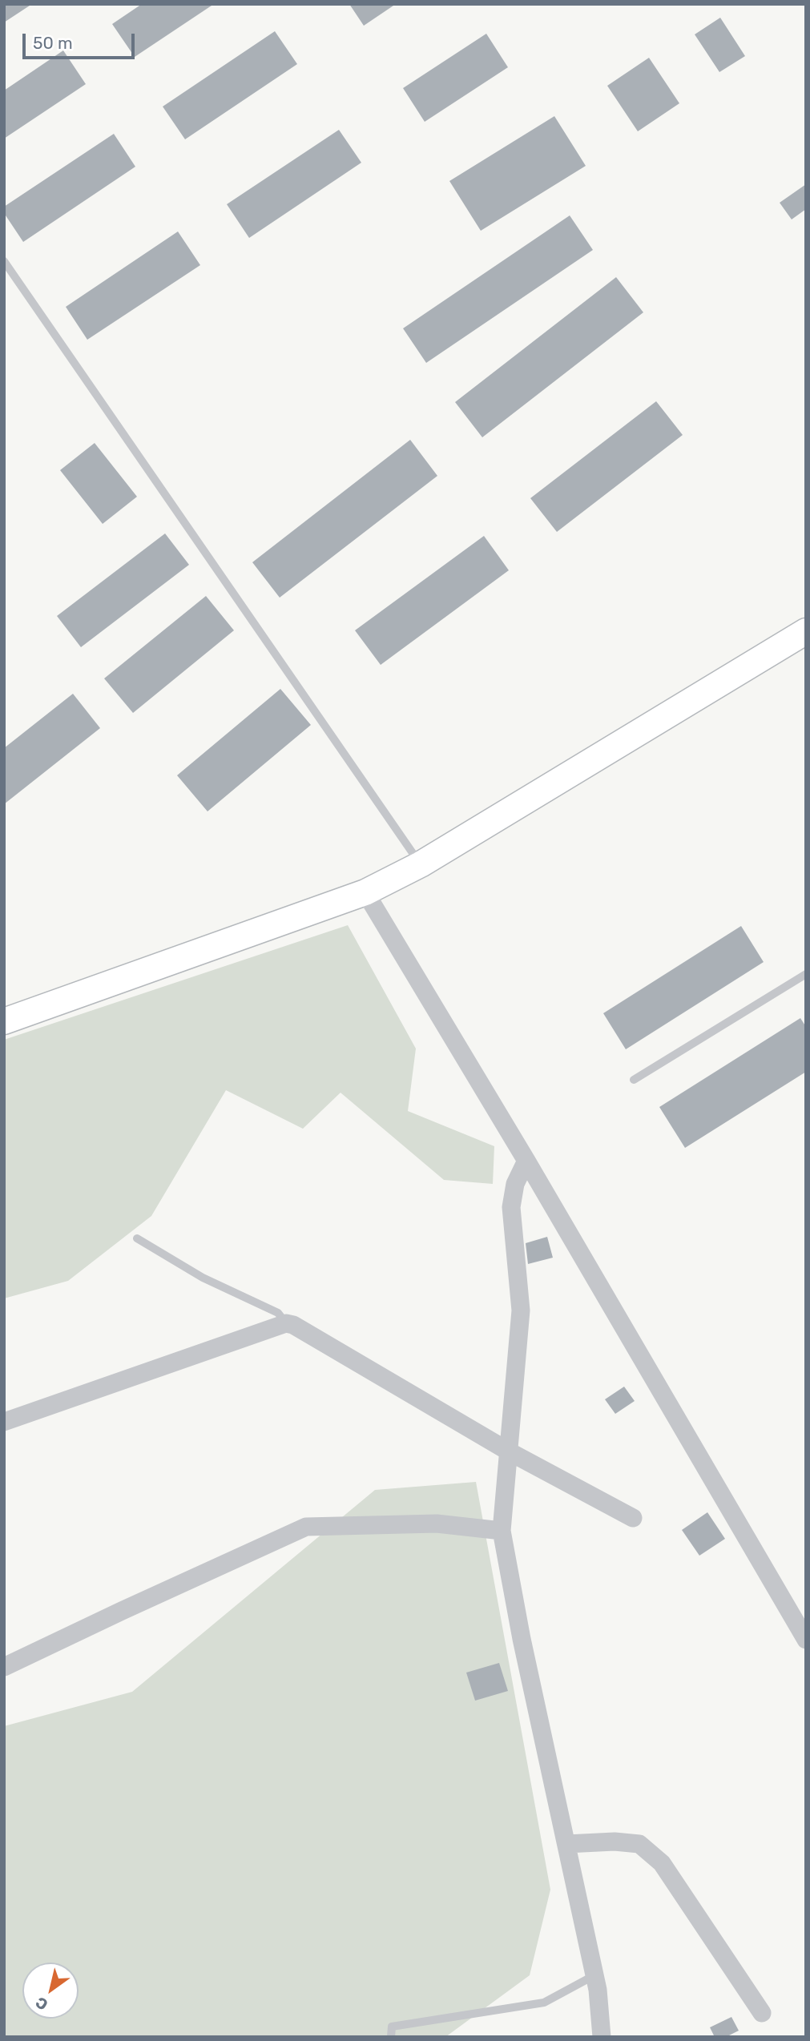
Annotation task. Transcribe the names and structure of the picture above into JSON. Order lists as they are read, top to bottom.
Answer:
{
  "scale_bar": "50 m",
  "north": "bottom left"
}
